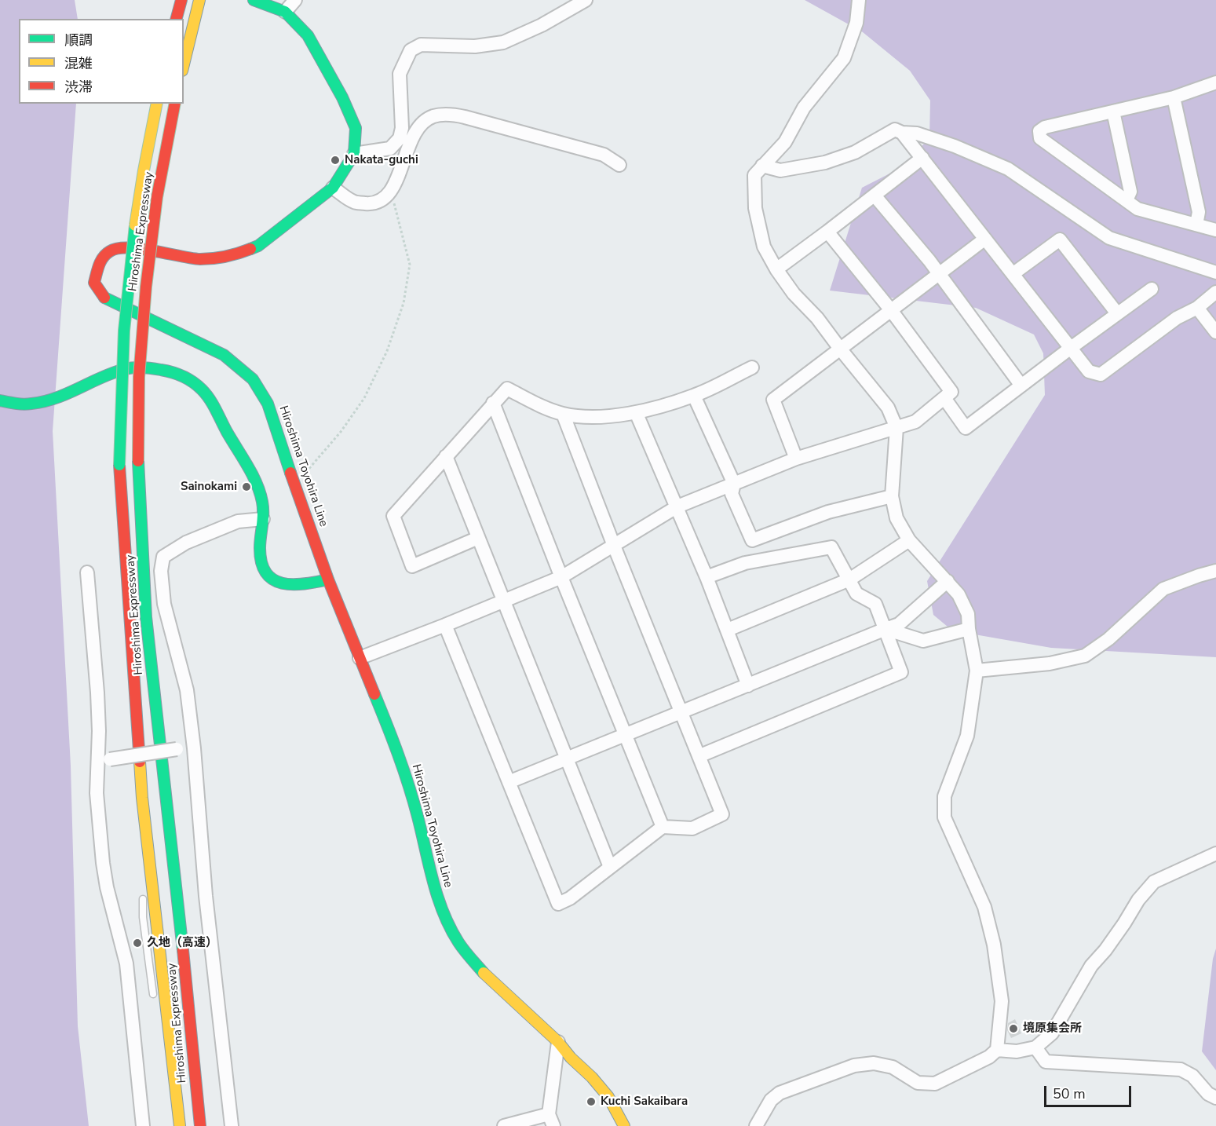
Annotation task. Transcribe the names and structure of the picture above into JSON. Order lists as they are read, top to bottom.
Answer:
{
  "streets": {
    "main road": ["Hiroshima Expressway", "Hiroshima Toyohira Line"]
  },
  "places": [
    "Nakata-guchi",
    "Sainokami",
    "久地（高速）",
    "境原集会所",
    "Kuchi Sakaibara"
  ],
  "legend": ["順調", "混雑", "渋滞"],
  "scale_bar": "50 m"
}
